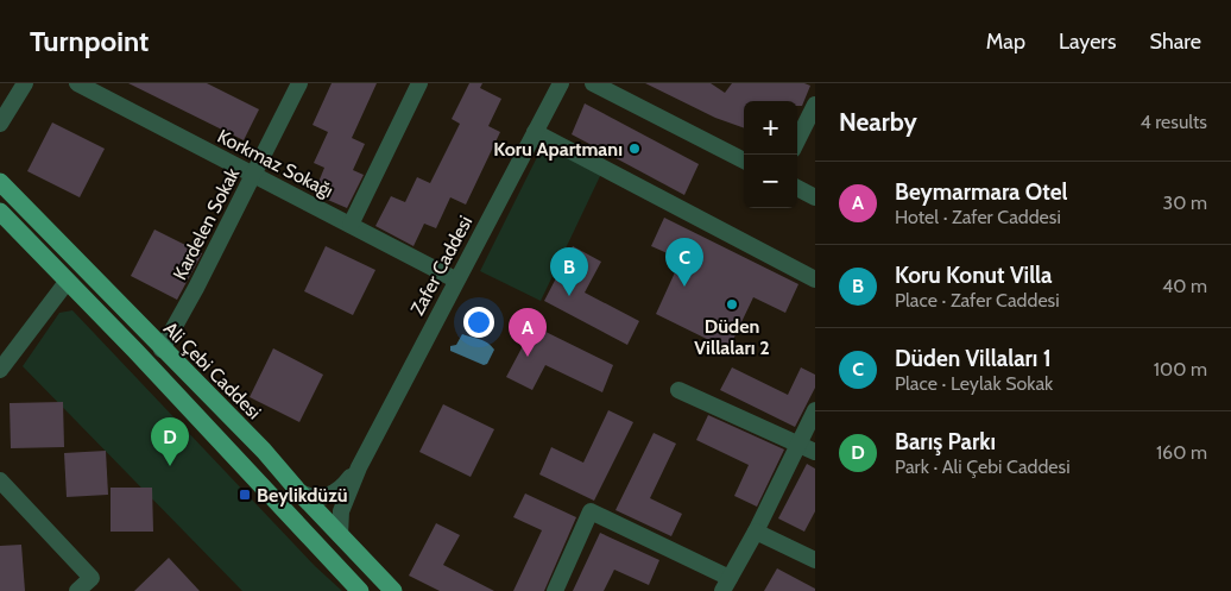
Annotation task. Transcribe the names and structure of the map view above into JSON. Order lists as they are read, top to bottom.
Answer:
{
  "streets": {
    "main road": ["Ali Çebi Caddesi"],
    "street": ["Korkmaz Sokağı", "Kardelen Sokak", "Zafer Caddesi"]
  },
  "crossings": [
    ["Korkmaz Sokağı", "Kardelen Sokak"],
    ["Korkmaz Sokağı", "Zafer Caddesi"],
    ["Kardelen Sokak", "Ali Çebi Caddesi"]
  ],
  "places": {
    "other": ["Koru Apartmanı", "Düden Villaları 2"],
    "transit": ["Beylikdüzü"]
  },
  "page": {
    "header": "Turnpoint",
    "nav": ["Map", "Layers", "Share"],
    "heading": ["Nearby", "4 results"],
    "map_buttons": ["+", "−"],
    "list": [
      {
        "mark": "A",
        "name": "Beymarmara Otel",
        "note": "Hotel · Zafer Caddesi",
        "value": "30 m"
      },
      {
        "mark": "B",
        "name": "Koru Konut Villa",
        "note": "Place · Zafer Caddesi",
        "value": "40 m"
      },
      {
        "mark": "C",
        "name": "Düden Villaları 1",
        "note": "Place · Leylak Sokak",
        "value": "100 m"
      },
      {
        "mark": "D",
        "name": "Barış Parkı",
        "note": "Park · Ali Çebi Caddesi",
        "value": "160 m"
      }
    ],
    "pins": [
      "C",
      "B",
      "A",
      "D"
    ]
  }
}
